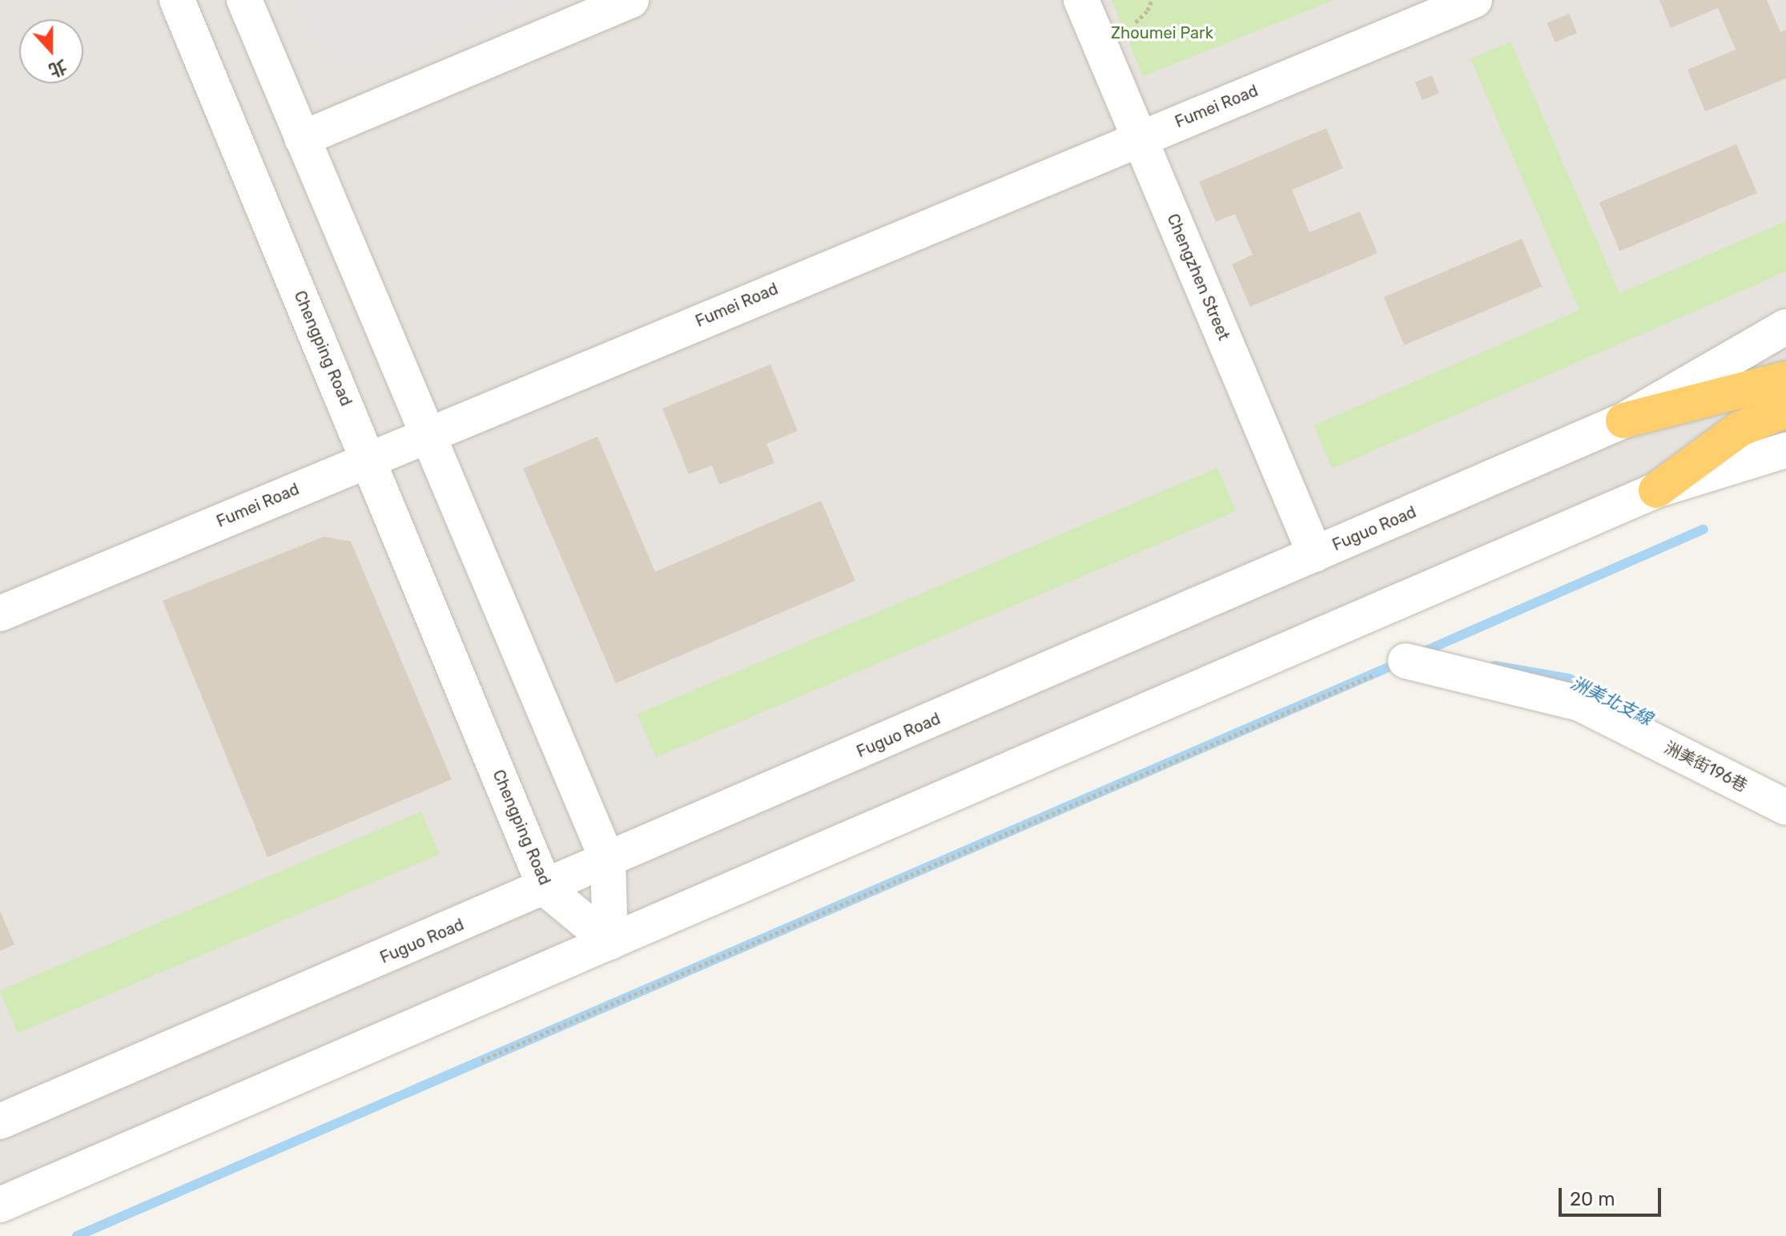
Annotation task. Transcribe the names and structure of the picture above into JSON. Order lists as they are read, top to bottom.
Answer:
{
  "streets": {
    "street": [
      "Fumei Road",
      "Chengzhen Street",
      "Chengping Road",
      "Fuguo Road",
      "洲美街196巷"
    ]
  },
  "crossings": [
    ["Fumei Road", "Chengzhen Street"],
    ["Fumei Road", "Chengping Road"],
    ["Chengzhen Street", "Fuguo Road"],
    ["Chengping Road", "Fuguo Road"]
  ],
  "water": ["洲美北支線"],
  "parks": ["Zhoumei Park"],
  "scale_bar": "20 m",
  "north": "bottom"
}
